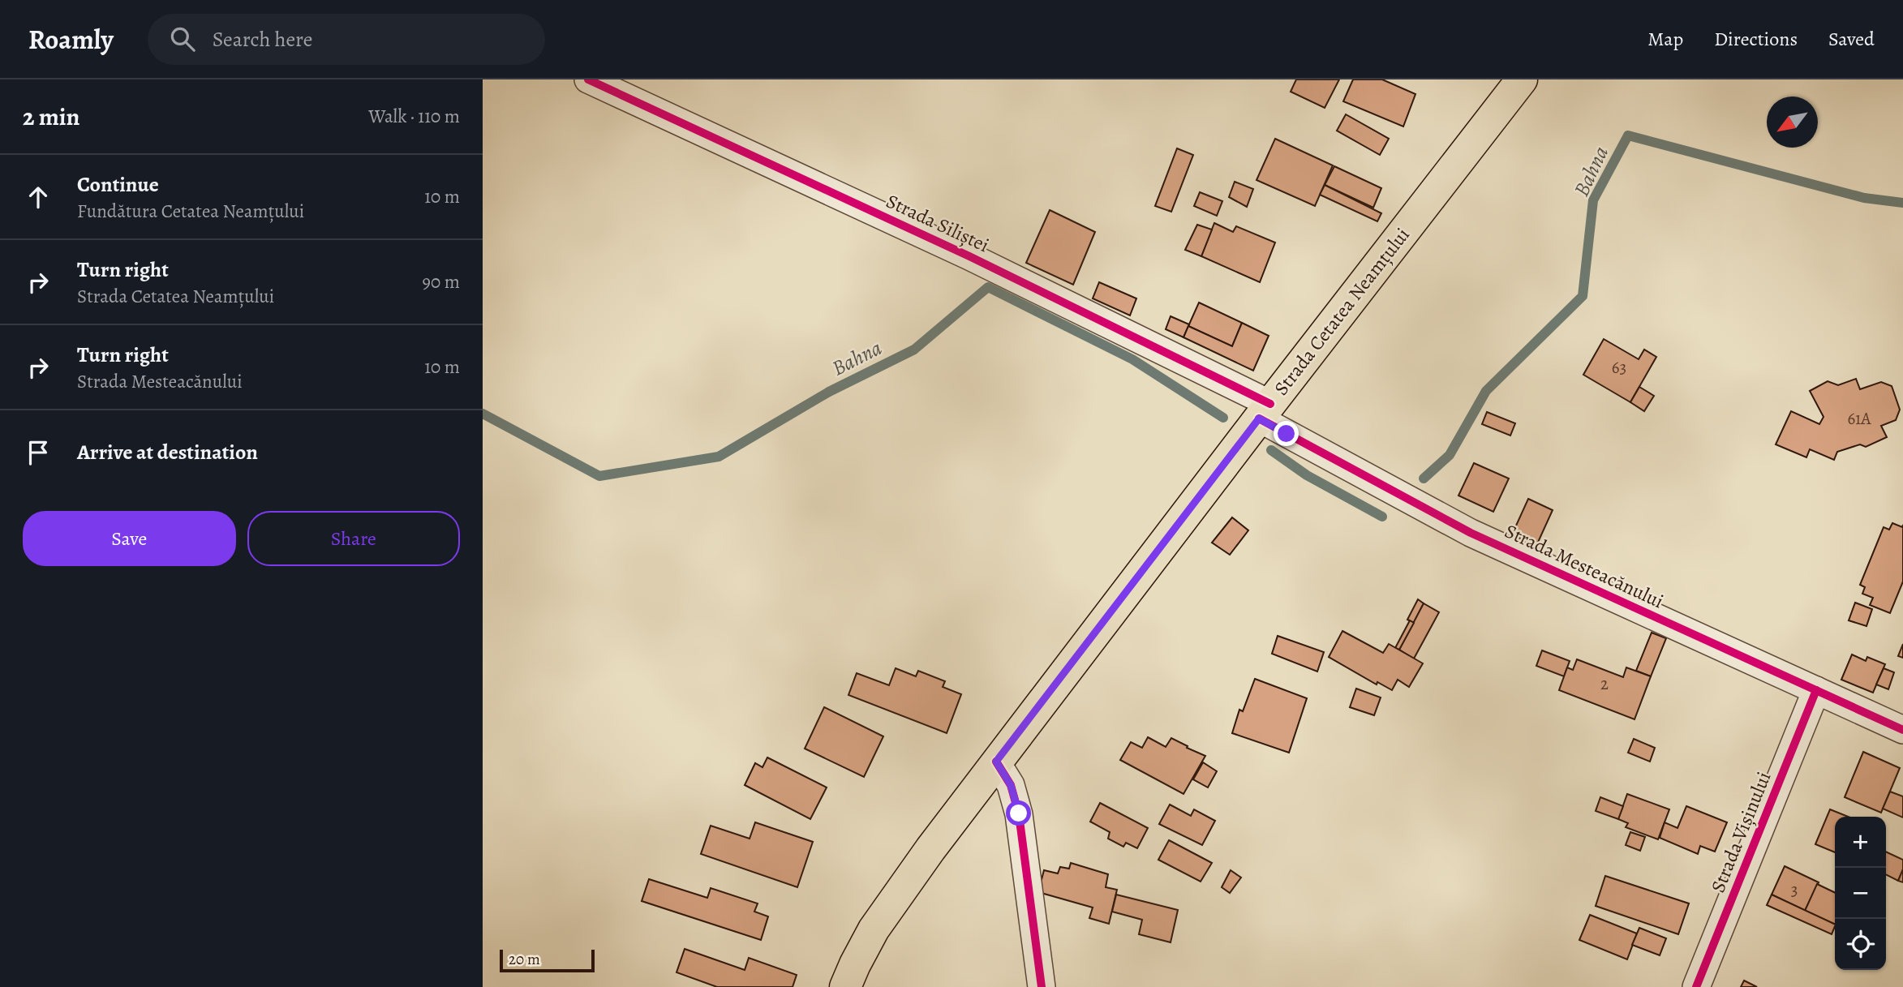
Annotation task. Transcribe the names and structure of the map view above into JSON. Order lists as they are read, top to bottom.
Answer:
{
  "streets": {
    "main road": ["Strada Cetatea Neamțului"],
    "street": ["Strada Siliștei", "Strada Mesteacănului", "Strada Vișinului"]
  },
  "crossings": [
    ["Strada Siliștei", "Strada Cetatea Neamțului"],
    ["Strada Siliștei", "Strada Mesteacănului"],
    ["Strada Cetatea Neamțului", "Strada Mesteacănului"],
    ["Strada Mesteacănului", "Strada Vișinului"]
  ],
  "water": ["Bahna"],
  "house_numbers": [
    "63",
    "61A",
    "2",
    "3"
  ],
  "scale_bar": "20 m",
  "north": "bottom left",
  "page": {
    "header": "Roamly",
    "search": "Search here",
    "nav": ["Map", "Directions", "Saved"],
    "heading": ["2 min", "Walk · 110 m"],
    "list": [
      ["Continue", "Fundătura Cetatea Neamțului", "10 m"],
      ["Turn right", "Strada Cetatea Neamțului", "90 m"],
      ["Turn right", "Strada Mesteacănului", "10 m"],
      "Arrive at destination"
    ],
    "buttons": ["Save", "Share"],
    "map_buttons": ["+", "−"],
    "scale": "20 m"
  }
}
